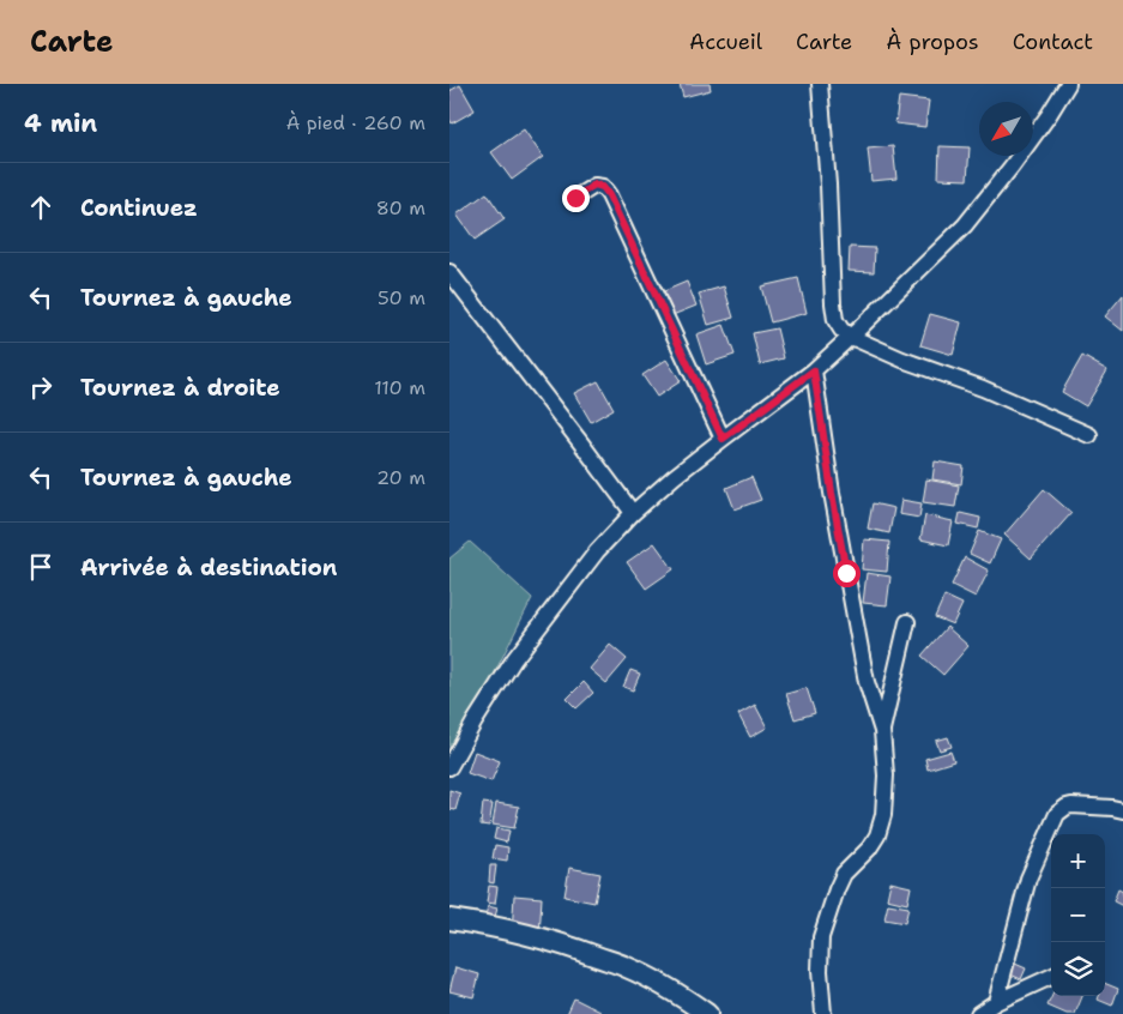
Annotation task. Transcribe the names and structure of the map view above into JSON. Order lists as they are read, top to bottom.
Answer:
{
  "north": "bottom left",
  "page": {
    "header": "Carte",
    "nav": [
      "Accueil",
      "Carte",
      "À propos",
      "Contact"
    ],
    "heading": ["4 min", "À pied · 260 m"],
    "list": [
      ["Continuez", "80 m"],
      ["Tournez à gauche", "50 m"],
      ["Tournez à droite", "110 m"],
      ["Tournez à gauche", "20 m"],
      "Arrivée à destination"
    ],
    "map_buttons": ["+", "−"]
  }
}
